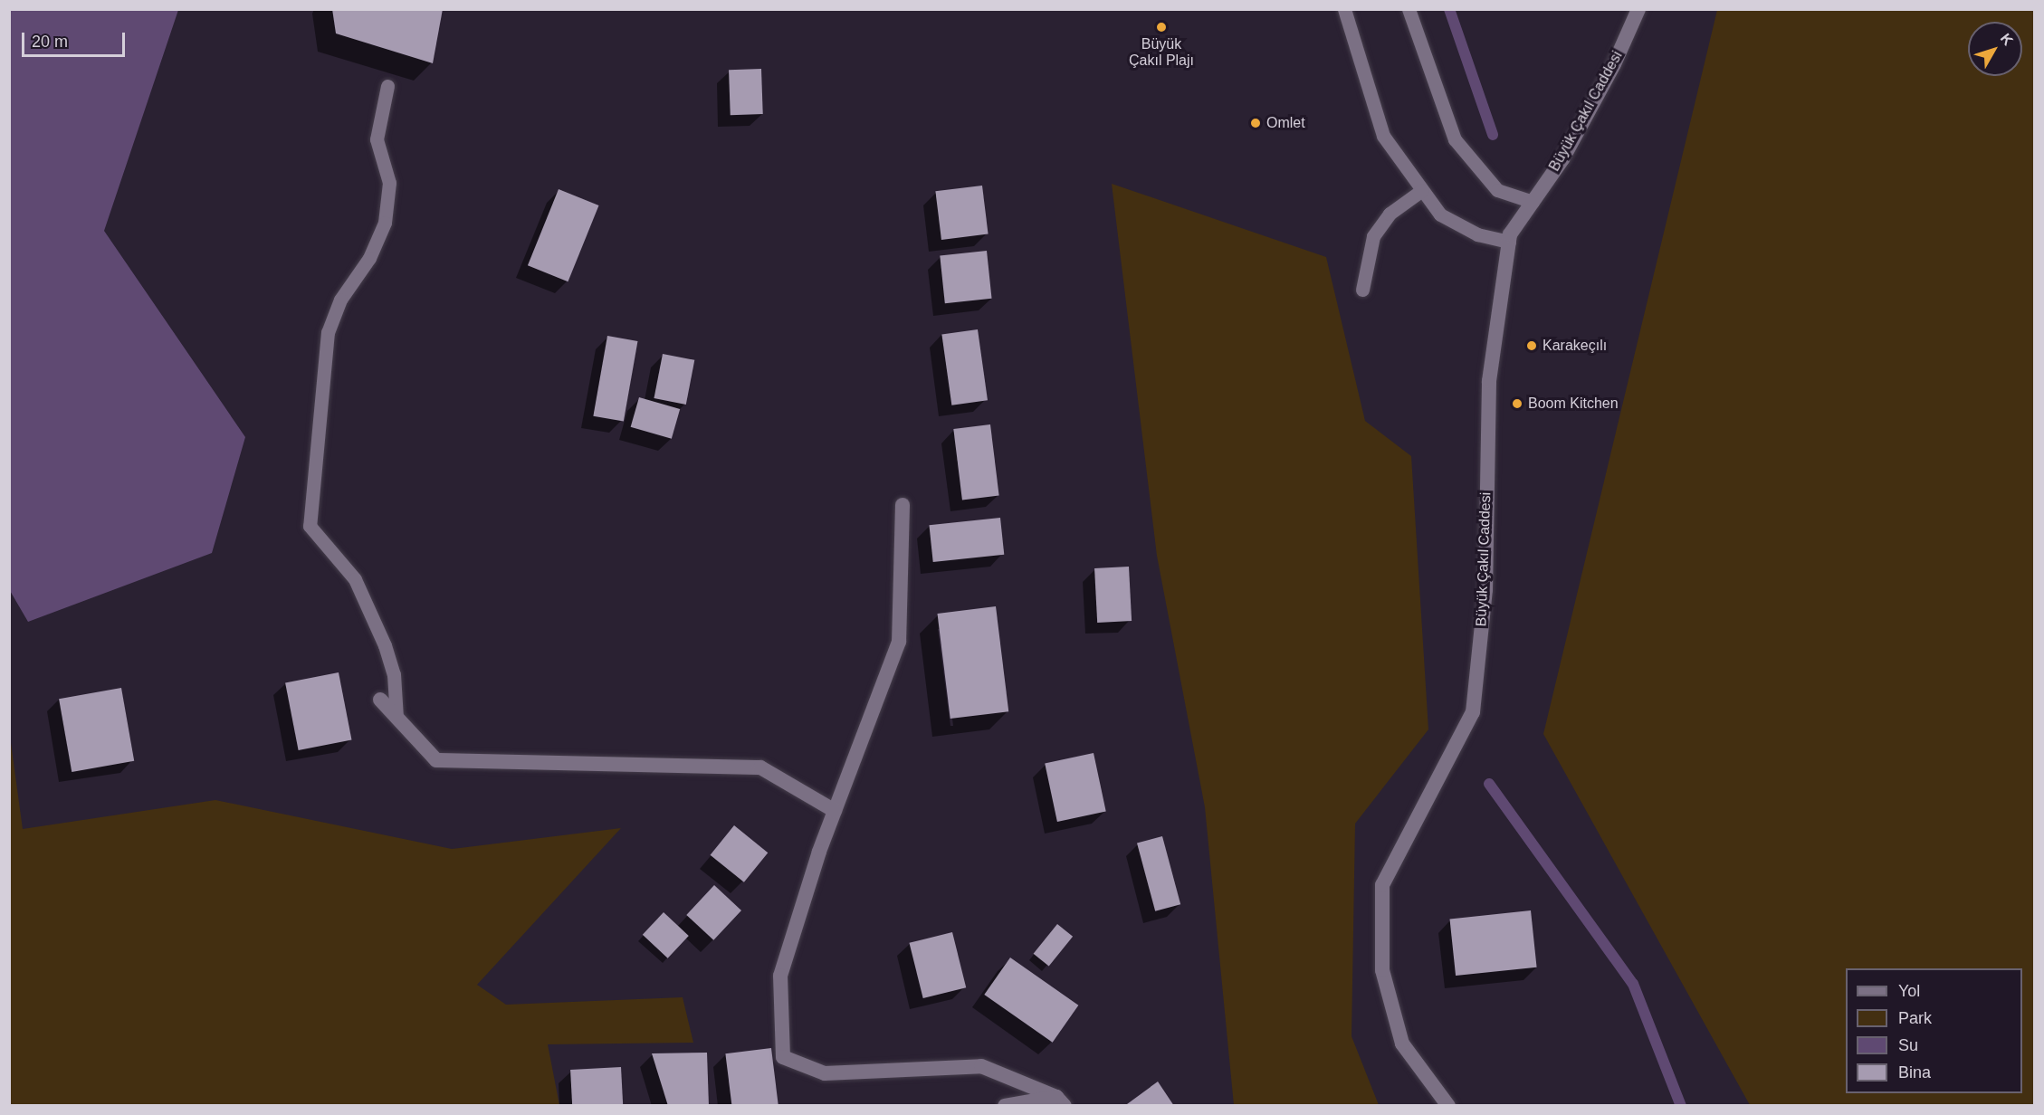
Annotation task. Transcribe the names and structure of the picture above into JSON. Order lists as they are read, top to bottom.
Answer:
{
  "streets": {
    "street": ["Büyük Çakıl Caddesi"]
  },
  "places": [
    "Büyük Çakıl Plajı",
    "Omlet",
    "Karakeçılı",
    "Boom Kitchen"
  ],
  "legend": [
    "Yol",
    "Park",
    "Su",
    "Bina"
  ],
  "scale_bar": "20 m",
  "north": "top right"
}
